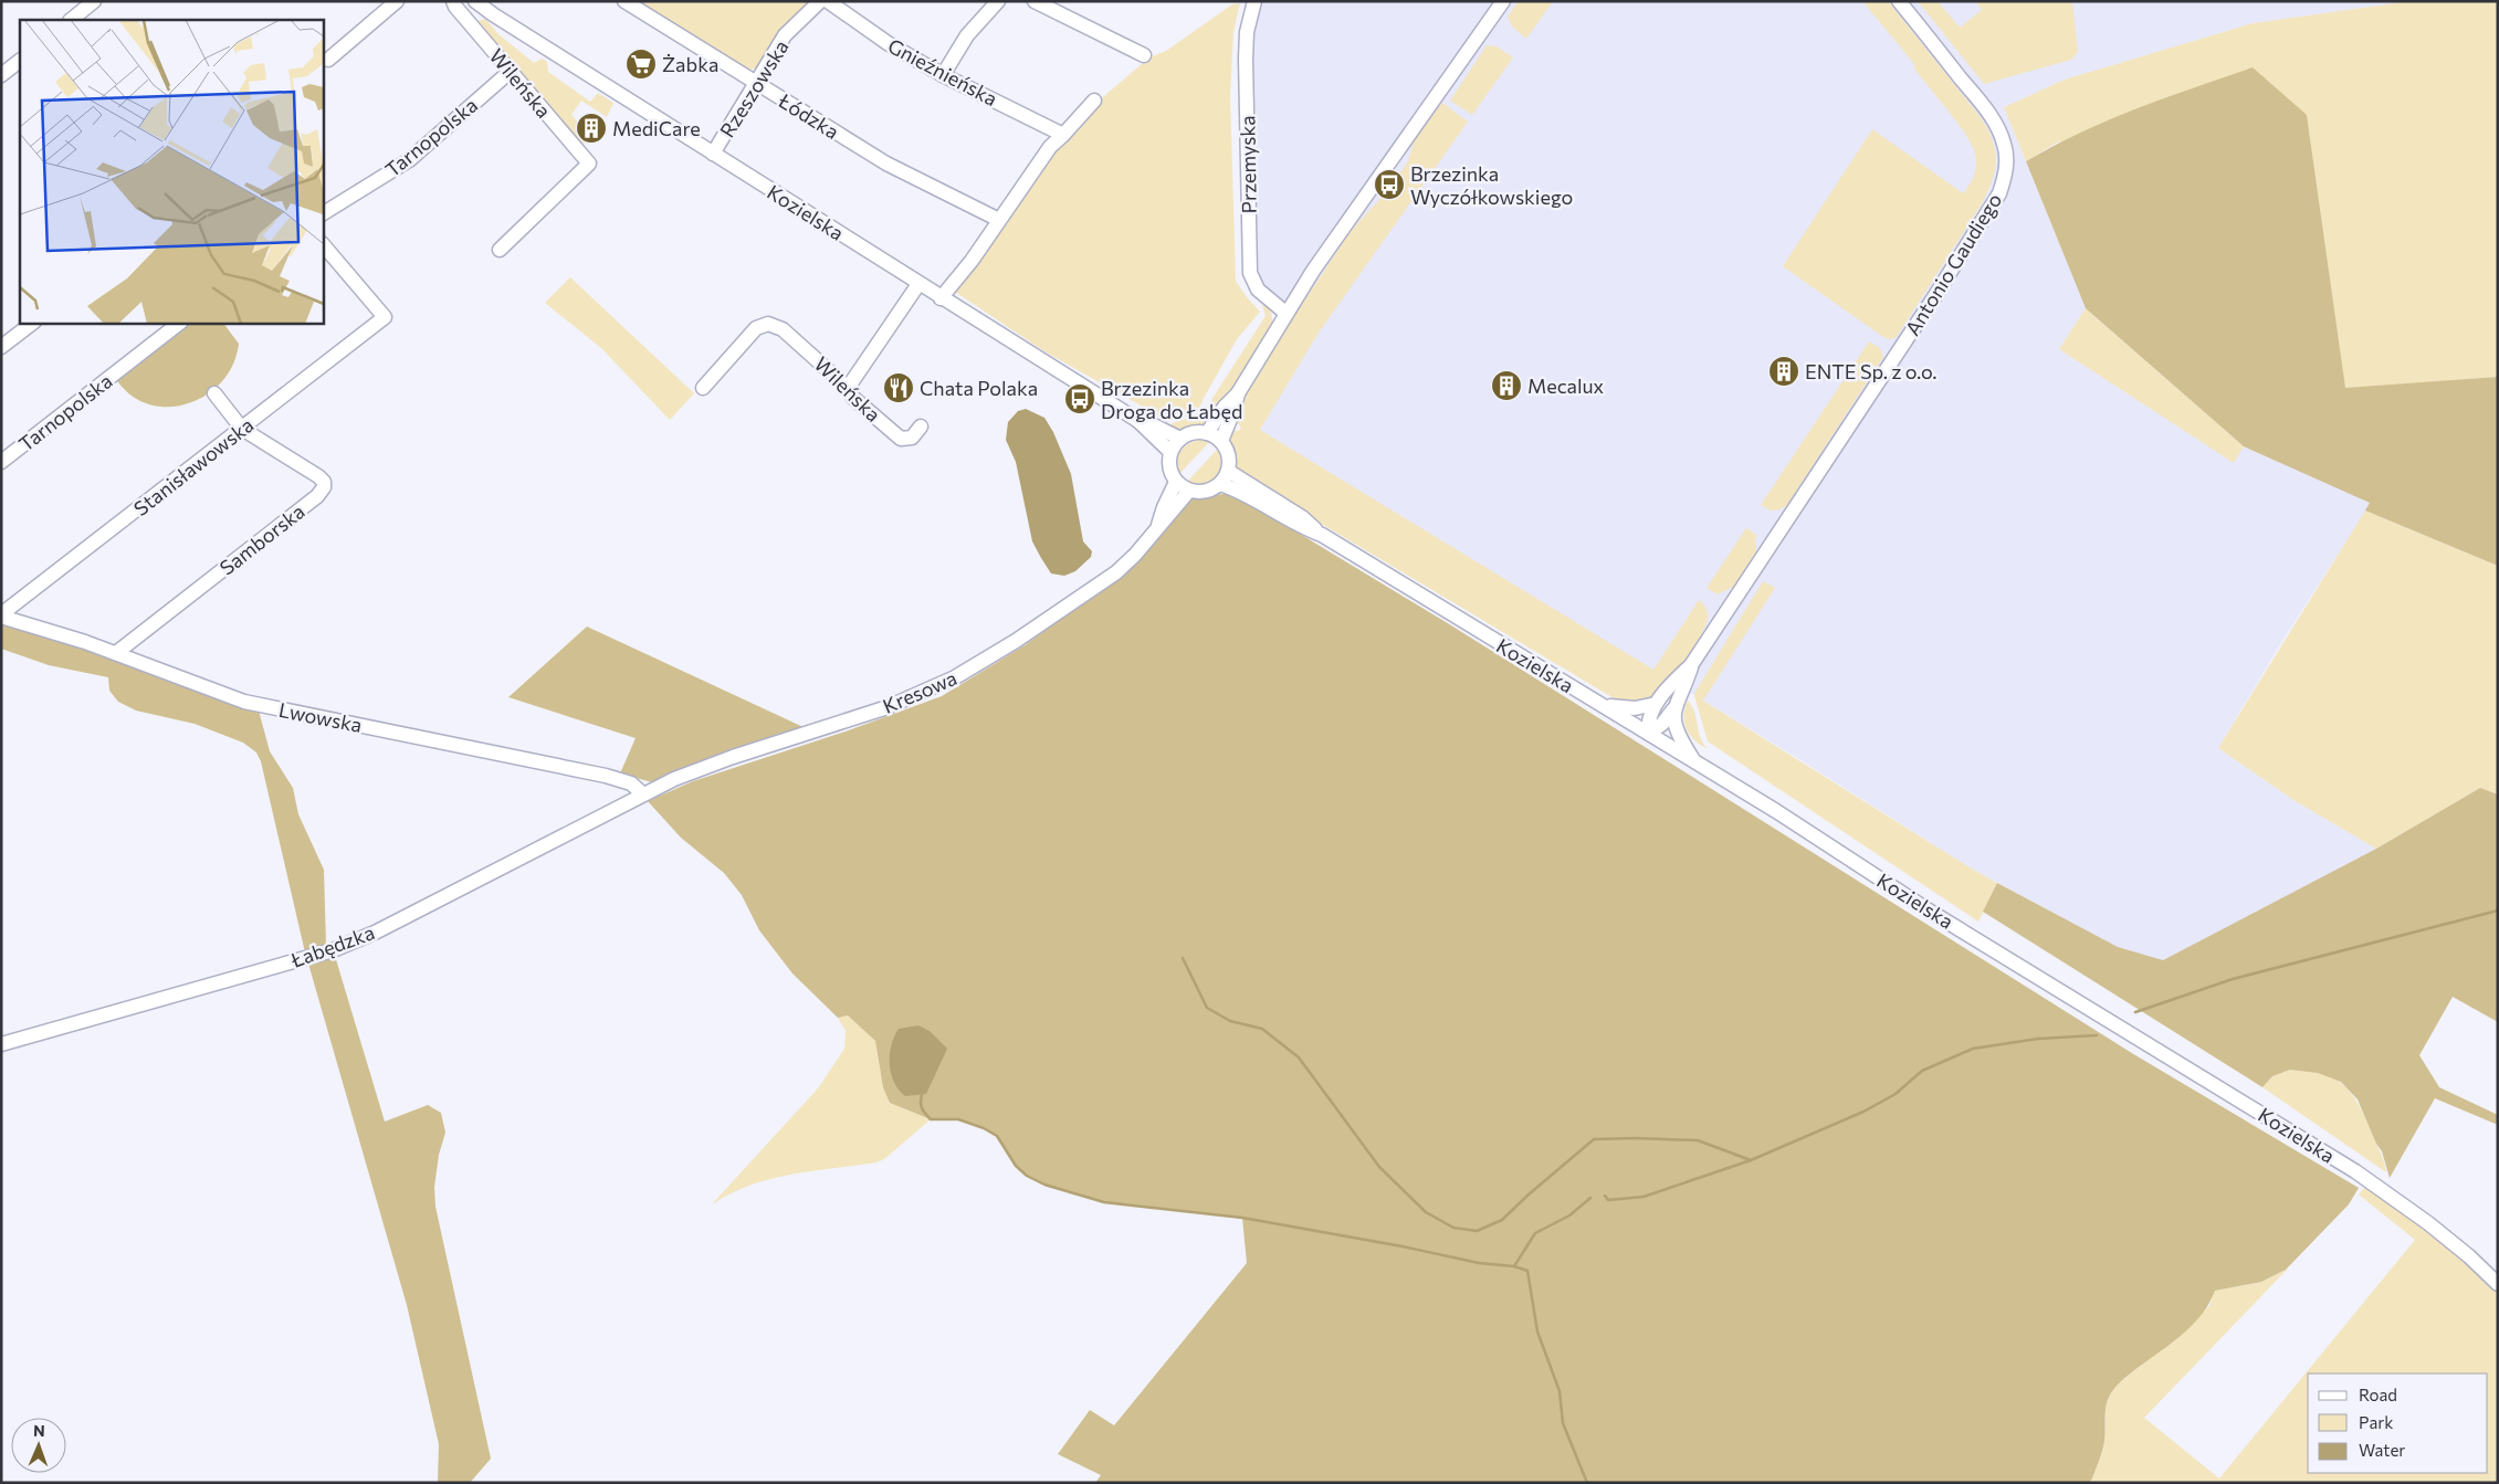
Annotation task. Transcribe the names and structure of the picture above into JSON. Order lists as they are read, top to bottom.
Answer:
{
  "streets": {
    "street": [
      "Gnieźnieńska",
      "Wileńska",
      "Rzeszowska",
      "Łódzka",
      "Tarnopolska",
      "Przemyska",
      "Kozielska",
      "Antonio Gaudiego",
      "Stanisławowska",
      "Samborska",
      "Kresowa",
      "Lwowska",
      "Łabędzka"
    ]
  },
  "crossings": [
    ["Wileńska", "Tarnopolska"],
    ["Rzeszowska", "Łódzka"],
    ["Rzeszowska", "Kozielska"],
    ["Kozielska", "Antonio Gaudiego"],
    ["Kozielska", "Kresowa"],
    ["Stanisławowska", "Samborska"],
    ["Stanisławowska", "Lwowska"],
    ["Samborska", "Lwowska"],
    ["Kresowa", "Lwowska"],
    ["Kresowa", "Łabędzka"],
    ["Lwowska", "Łabędzka"]
  ],
  "places": {
    "supermarket": ["Żabka"],
    "building": ["MediCare", "ENTE Sp. z o.o.", "Mecalux"],
    "bus stop": ["Brzezinka Wyczółkowskiego", "Brzezinka Droga do Łabęd"],
    "restaurant": ["Chata Polaka"]
  },
  "legend": ["Road", "Park", "Water"],
  "north": "top"
}
